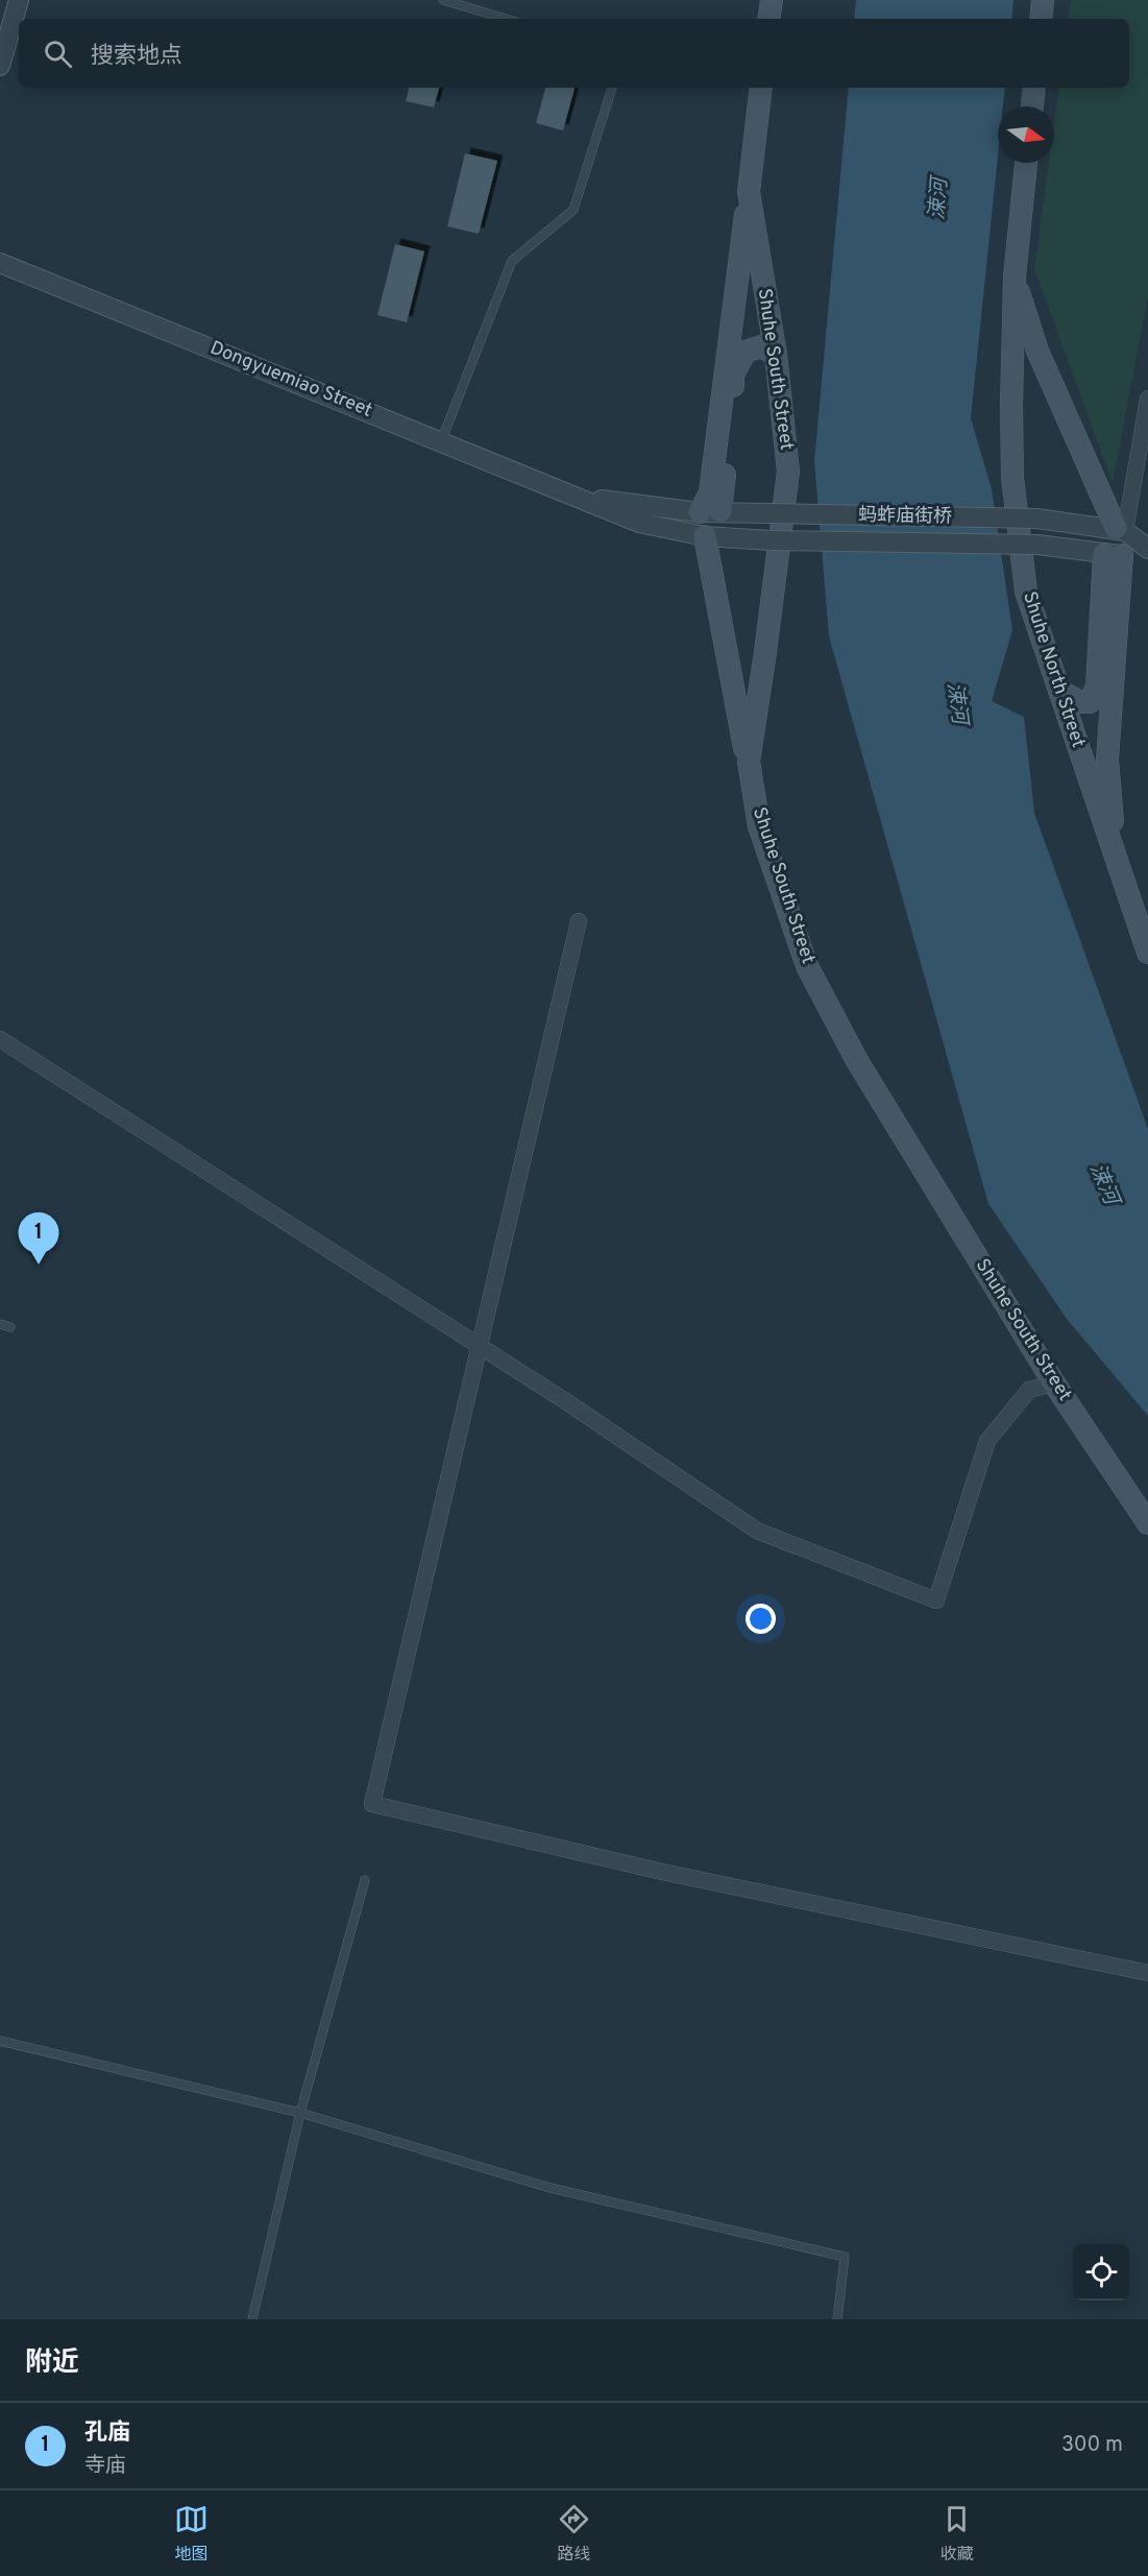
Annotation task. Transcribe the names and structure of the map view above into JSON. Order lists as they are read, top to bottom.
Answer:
{
  "streets": {
    "main road": ["Shuhe South Street", "Shuhe North Street"],
    "street": ["Dongyuemiao Street", "蚂蚱庙街桥"]
  },
  "crossings": [
    ["Dongyuemiao Street", "蚂蚱庙街桥"]
  ],
  "water": ["涑河"],
  "north": "right",
  "page": {
    "search": "搜索地点",
    "pins": "1",
    "heading": "附近",
    "list": [
      {
        "mark": "1",
        "name": "孔庙",
        "note": "寺庙",
        "value": "300 m"
      }
    ],
    "nav": ["地图", "路线", "收藏"]
  }
}
